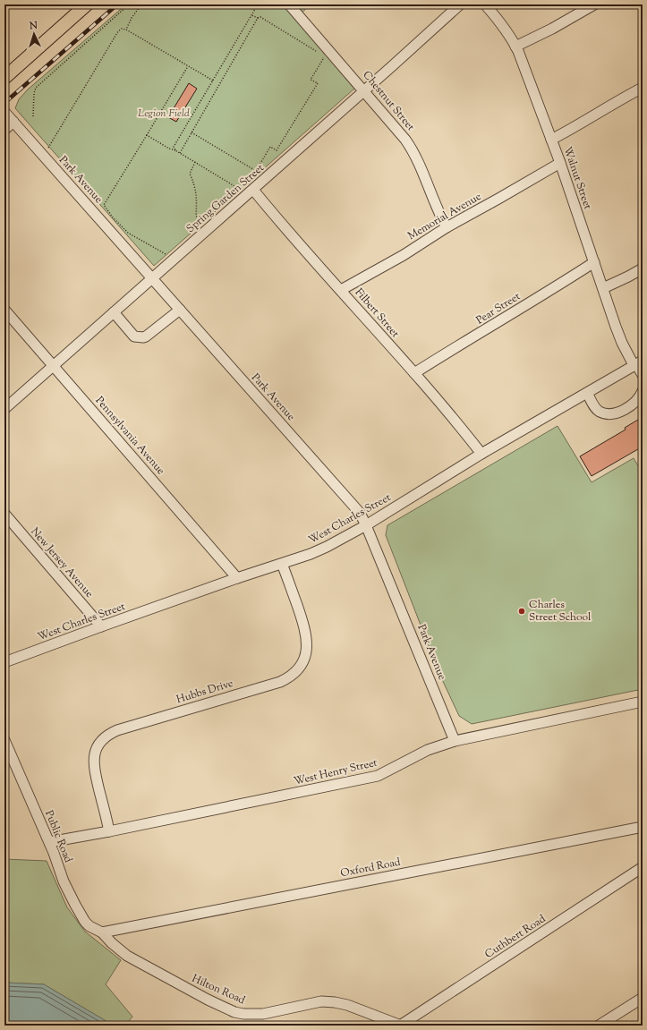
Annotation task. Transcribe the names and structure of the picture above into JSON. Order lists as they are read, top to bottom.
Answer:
{
  "streets": {
    "street": [
      "Chestnut Street",
      "Walnut Street",
      "Park Avenue",
      "Spring Garden Street",
      "Memorial Avenue",
      "Pear Street",
      "Filbert Street",
      "Pennsylvania Avenue",
      "West Charles Street",
      "New Jersey Avenue",
      "Hubbs Drive",
      "West Henry Street",
      "Public Road",
      "Oxford Road",
      "Cuthbert Road",
      "Hilton Road"
    ]
  },
  "crossings": [
    ["Chestnut Street", "Spring Garden Street"],
    ["Chestnut Street", "Memorial Avenue"],
    ["Walnut Street", "Memorial Avenue"],
    ["Walnut Street", "Pear Street"],
    ["Walnut Street", "West Charles Street"],
    ["Park Avenue", "Spring Garden Street"],
    ["Park Avenue", "West Charles Street"],
    ["Park Avenue", "West Henry Street"],
    ["Spring Garden Street", "Filbert Street"],
    ["Spring Garden Street", "Pennsylvania Avenue"],
    ["Memorial Avenue", "Filbert Street"],
    ["Pear Street", "Filbert Street"],
    ["Filbert Street", "West Charles Street"],
    ["Pennsylvania Avenue", "West Charles Street"],
    ["West Charles Street", "New Jersey Avenue"],
    ["West Charles Street", "Hubbs Drive"],
    ["Hubbs Drive", "West Henry Street"],
    ["West Henry Street", "Public Road"],
    ["Public Road", "Oxford Road"],
    ["Public Road", "Hilton Road"],
    ["Oxford Road", "Hilton Road"],
    ["Cuthbert Road", "Hilton Road"]
  ],
  "parks": ["Legion Field"],
  "places": ["Charles Street School"],
  "north": "top"
}
